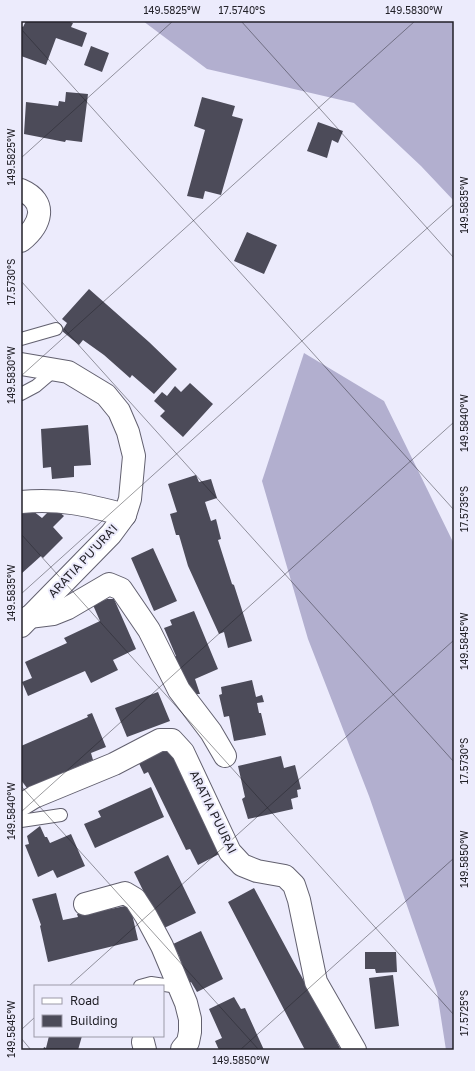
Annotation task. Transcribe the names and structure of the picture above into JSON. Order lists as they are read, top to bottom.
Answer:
{
  "streets": {
    "street": ["ARATIA PU'URA'I", "ARATIA PUURAI"]
  },
  "legend": ["Road", "Building"],
  "coordinates": [
    "149.5825°W",
    "17.5740°S",
    "149.5830°W",
    "149.5835°W",
    "17.5730°S",
    "149.5840°W",
    "17.5735°S",
    "149.5845°W",
    "149.5850°W",
    "17.5725°S"
  ]
}
